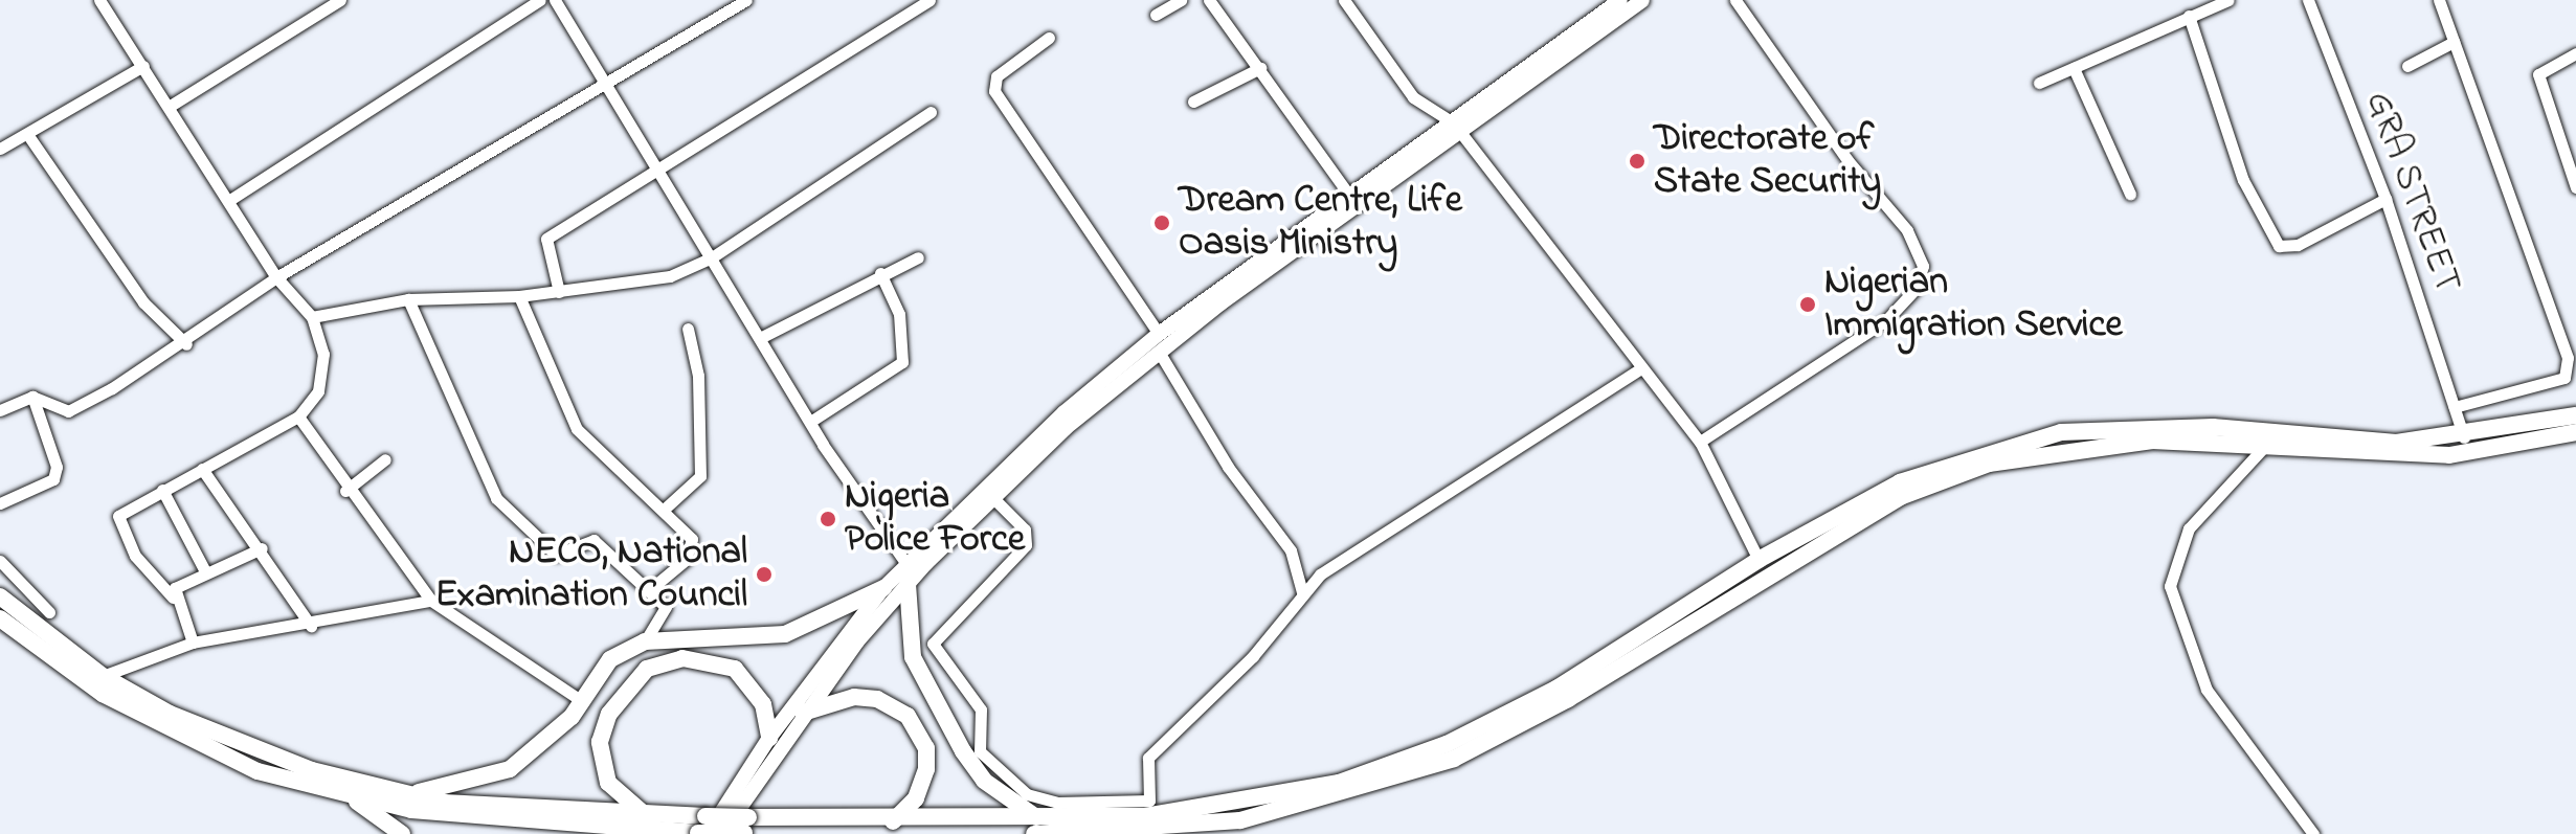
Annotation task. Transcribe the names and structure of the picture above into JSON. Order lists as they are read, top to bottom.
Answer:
{
  "streets": {
    "street": ["GRA STREET"]
  },
  "places": [
    "Directorate of State Security",
    "Dream Centre, Life Oasis Ministry",
    "Nigerian Immigration Service",
    "Nigeria Police Force",
    "NECO, National Examination Council"
  ]
}
